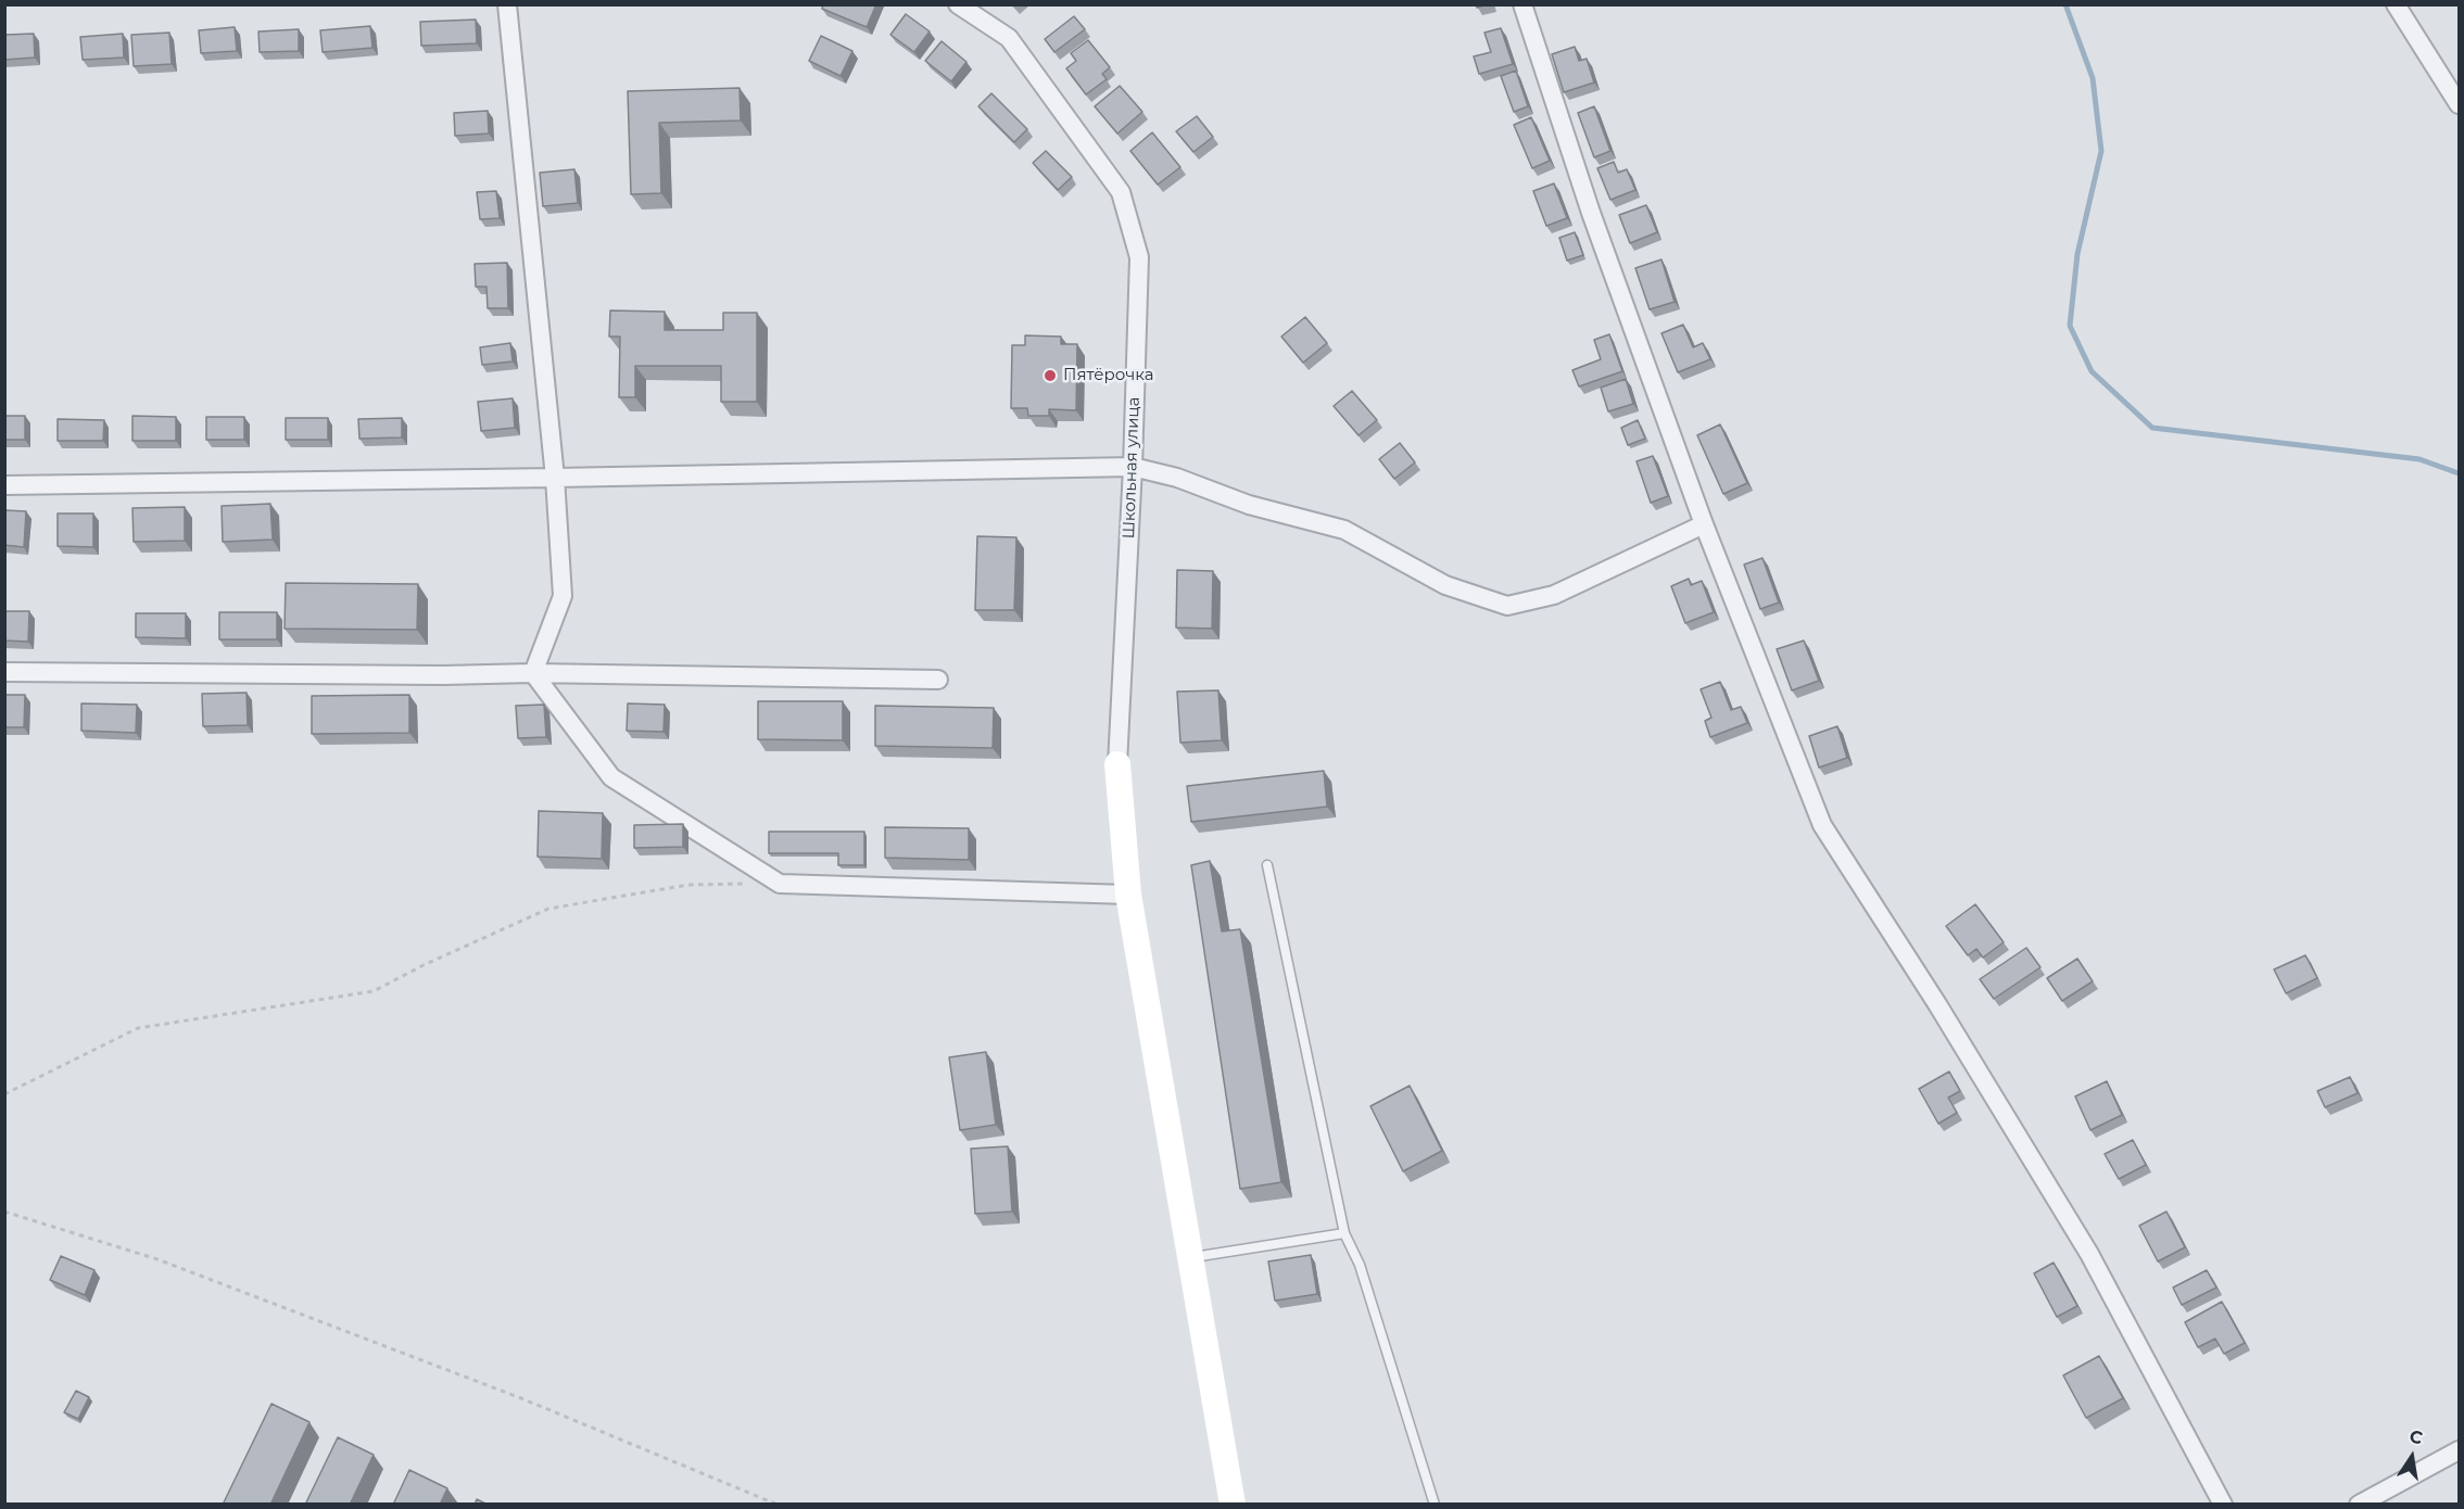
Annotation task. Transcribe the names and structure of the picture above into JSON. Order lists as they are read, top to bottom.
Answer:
{
  "streets": {
    "street": ["Школьная улица"]
  },
  "places": ["Пятёрочка"],
  "north": "top"
}
